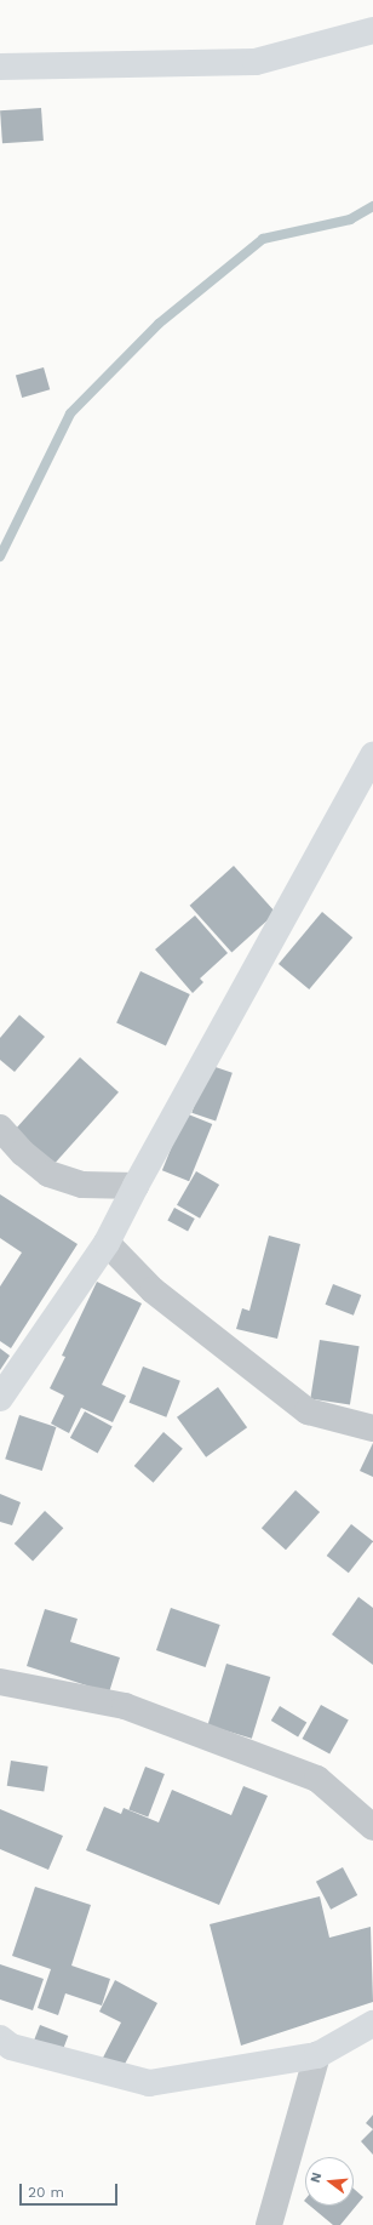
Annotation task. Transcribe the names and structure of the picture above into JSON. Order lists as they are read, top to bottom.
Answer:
{
  "scale_bar": "20 m",
  "north": "left"
}
